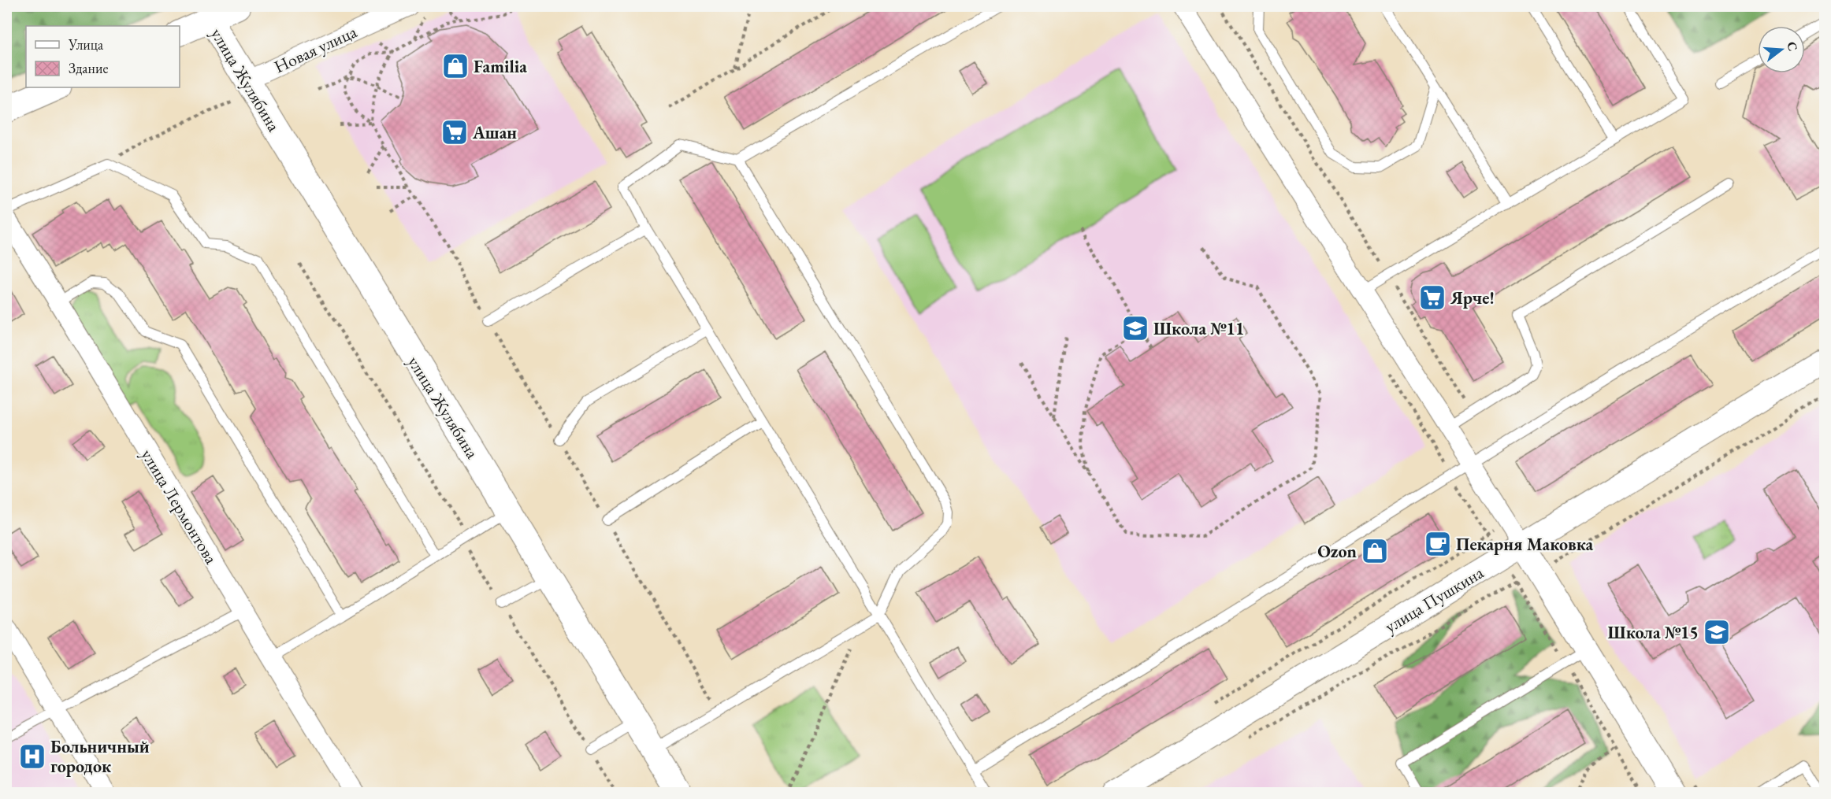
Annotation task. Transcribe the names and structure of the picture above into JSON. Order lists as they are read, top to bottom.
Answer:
{
  "streets": {
    "main road": ["улица Жулябина"],
    "street": ["Новая улица", "улица Лермонтова", "улица Пушкина"]
  },
  "crossings": [
    ["Новая улица", "улица Жулябина"]
  ],
  "places": {
    "shop": ["Familia", "Ozon"],
    "supermarket": ["Ашан", "Ярче!"],
    "school or university": ["Школа №11", "Школа №15"],
    "cafe": ["Пекарня Маковка"],
    "hospital": ["Больничный городок"]
  },
  "legend": ["Улица", "Здание"],
  "north": "right"
}
